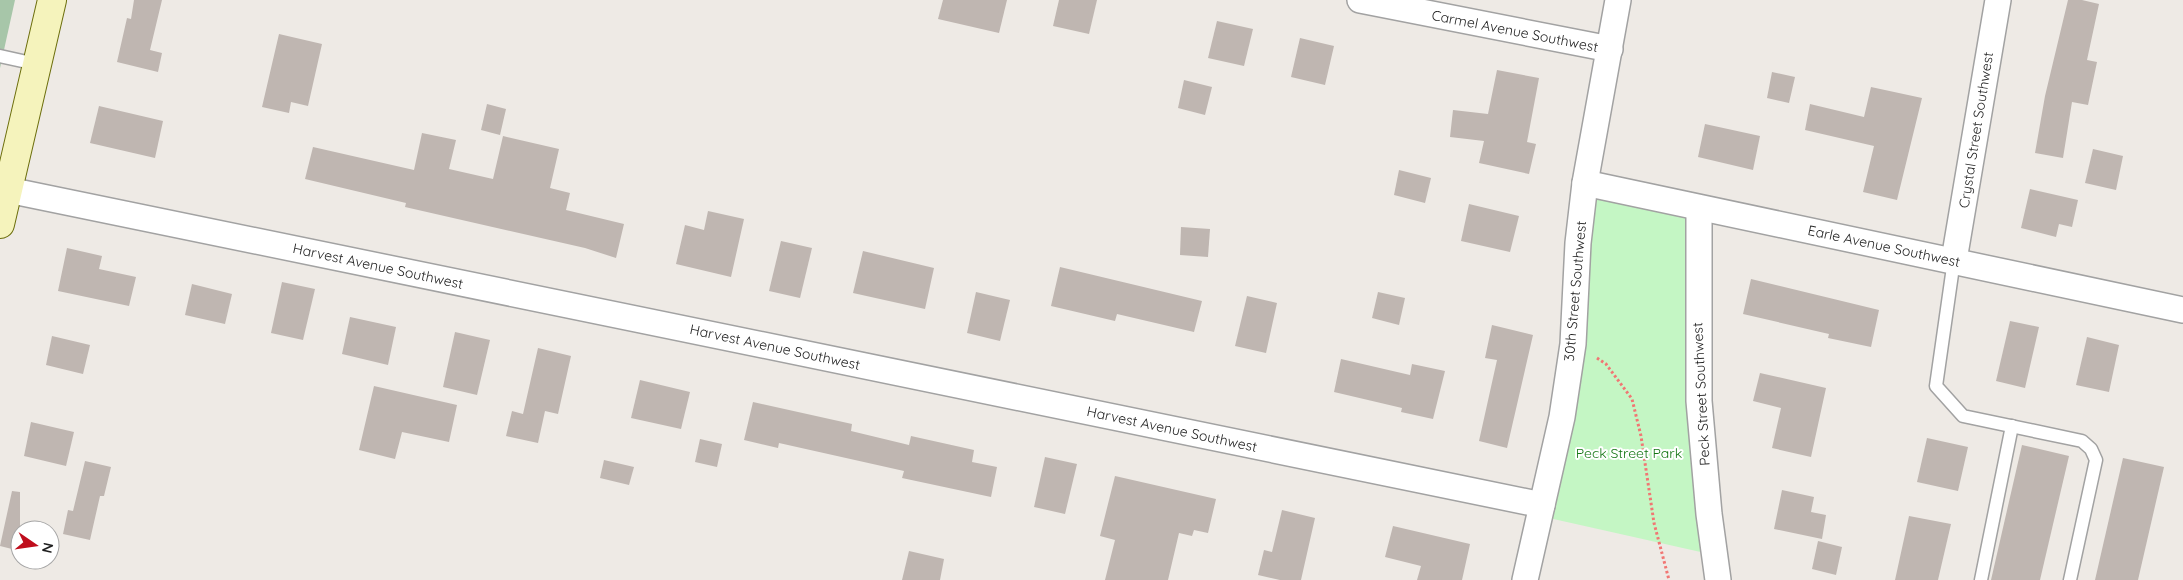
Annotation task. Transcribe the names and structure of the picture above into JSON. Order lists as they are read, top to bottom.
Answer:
{
  "streets": {
    "street": [
      "Carmel Avenue Southwest",
      "Crystal Street Southwest",
      "Earle Avenue Southwest",
      "Harvest Avenue Southwest",
      "30th Street Southwest",
      "Peck Street Southwest"
    ]
  },
  "crossings": [
    ["Carmel Avenue Southwest", "30th Street Southwest"],
    ["Crystal Street Southwest", "Earle Avenue Southwest"],
    ["Earle Avenue Southwest", "30th Street Southwest"],
    ["Earle Avenue Southwest", "Peck Street Southwest"],
    ["Harvest Avenue Southwest", "30th Street Southwest"]
  ],
  "parks": ["Peck Street Park"],
  "north": "right"
}
